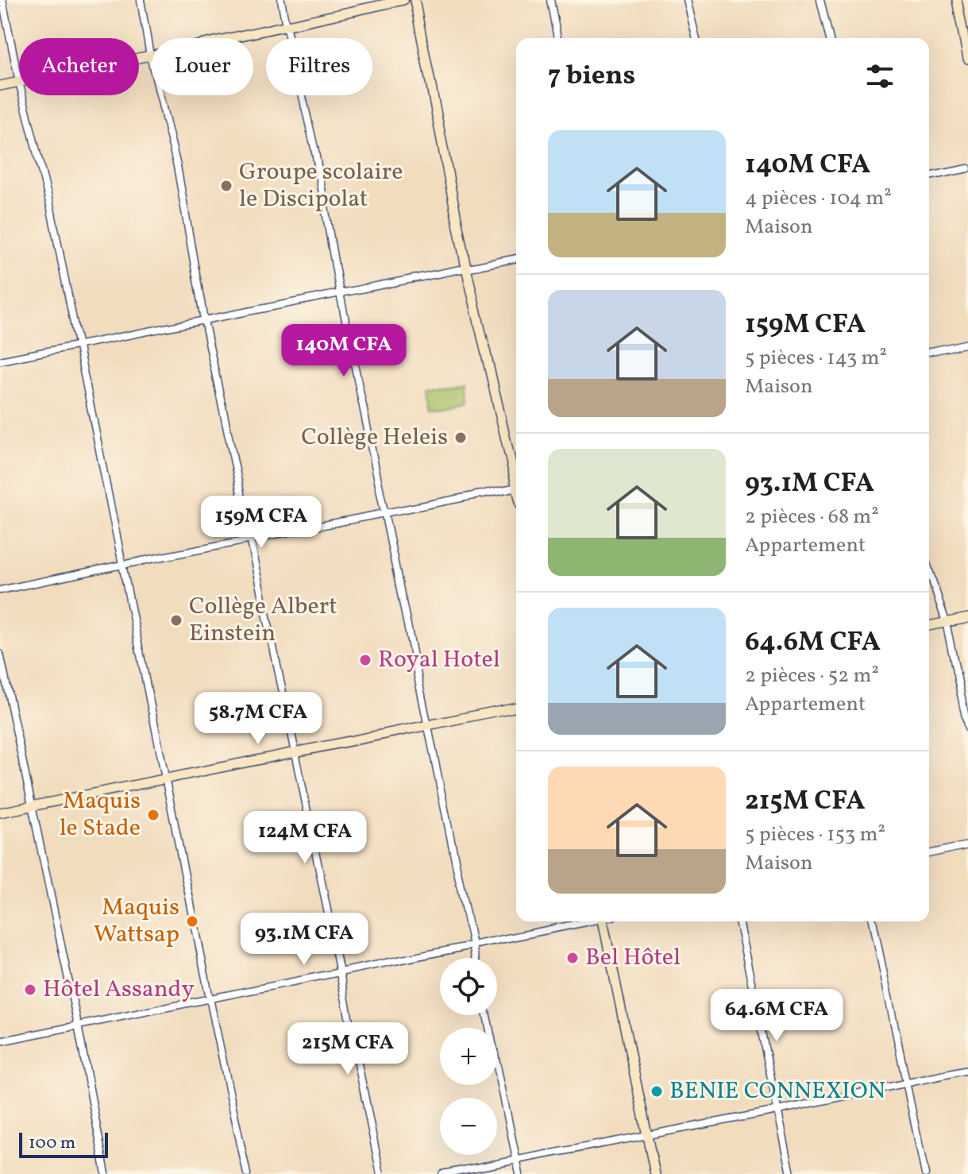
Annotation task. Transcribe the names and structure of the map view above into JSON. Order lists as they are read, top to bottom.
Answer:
{
  "places": [
    "Groupe scolaire le Discipolat",
    "Collège Heleis",
    "Collège Albert Einstein",
    "Royal Hotel",
    "Maquis le Stade",
    "Maquis Wattsap",
    "Bel Hôtel",
    "Hôtel Assandy",
    "BENIE CONNEXION"
  ],
  "scale_bar": "100 m",
  "page": {
    "chip": ["Acheter", "Louer", "Filtres"],
    "heading": "7 biens",
    "list": [
      {
        "name": "140M CFA",
        "note": "4 pièces · 104 m² · Maison"
      },
      {
        "name": "159M CFA",
        "note": "5 pièces · 143 m² · Maison"
      },
      {
        "name": "93.1M CFA",
        "note": "2 pièces · 68 m² · Appartement"
      },
      {
        "name": "64.6M CFA",
        "note": "2 pièces · 52 m² · Appartement"
      },
      {
        "name": "215M CFA",
        "note": "5 pièces · 153 m² · Maison"
      }
    ],
    "price": [
      "140M CFA",
      "159M CFA",
      "58.7M CFA",
      "124M CFA",
      "93.1M CFA",
      "64.6M CFA",
      "215M CFA"
    ],
    "map_buttons": ["+", "−"],
    "scale": "100 m"
  }
}
